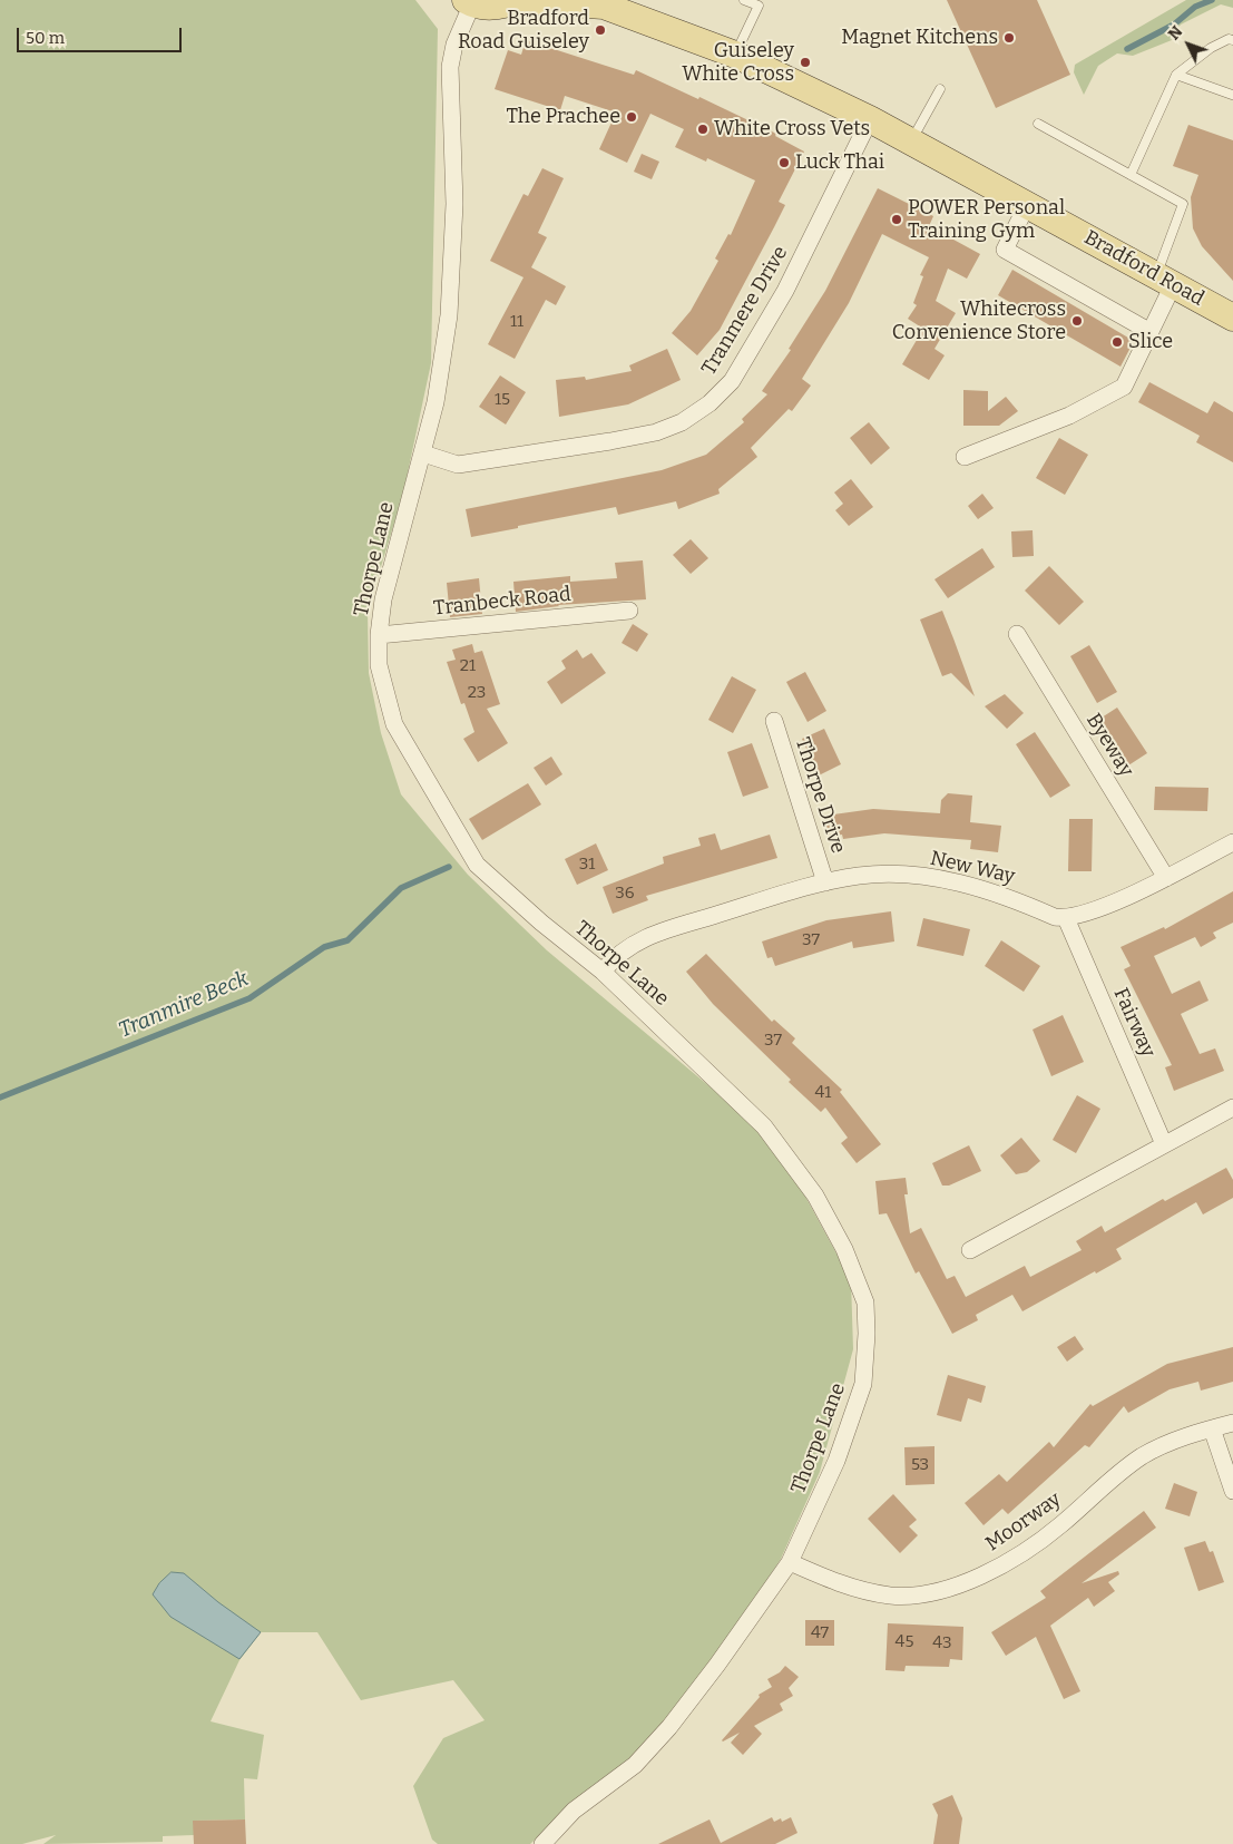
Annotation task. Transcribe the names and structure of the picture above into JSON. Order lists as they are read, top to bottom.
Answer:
{
  "streets": {
    "main road": ["Bradford Road"],
    "street": [
      "Tranmere Drive",
      "Thorpe Lane",
      "Tranbeck Road",
      "Byeway",
      "Thorpe Drive",
      "New Way",
      "Fairway",
      "Moorway"
    ]
  },
  "crossings": [
    ["Bradford Road", "Tranmere Drive"],
    ["Bradford Road", "Thorpe Lane"],
    ["Tranmere Drive", "Thorpe Lane"],
    ["Thorpe Lane", "Tranbeck Road"],
    ["Thorpe Lane", "New Way"],
    ["Thorpe Lane", "Moorway"],
    ["Thorpe Drive", "New Way"],
    ["New Way", "Fairway"]
  ],
  "water": ["Tranmire Beck"],
  "places": [
    "Bradford Road Guiseley",
    "Magnet Kitchens",
    "Guiseley White Cross",
    "The Prachee",
    "White Cross Vets",
    "Luck Thai",
    "POWER Personal Training Gym",
    "Whitecross Convenience Store",
    "Slice"
  ],
  "house_numbers": [
    "11",
    "15",
    "21",
    "23",
    "31",
    "36",
    "37",
    "37",
    "41",
    "53",
    "47",
    "45",
    "43"
  ],
  "scale_bar": "50 m",
  "north": "top left"
}
